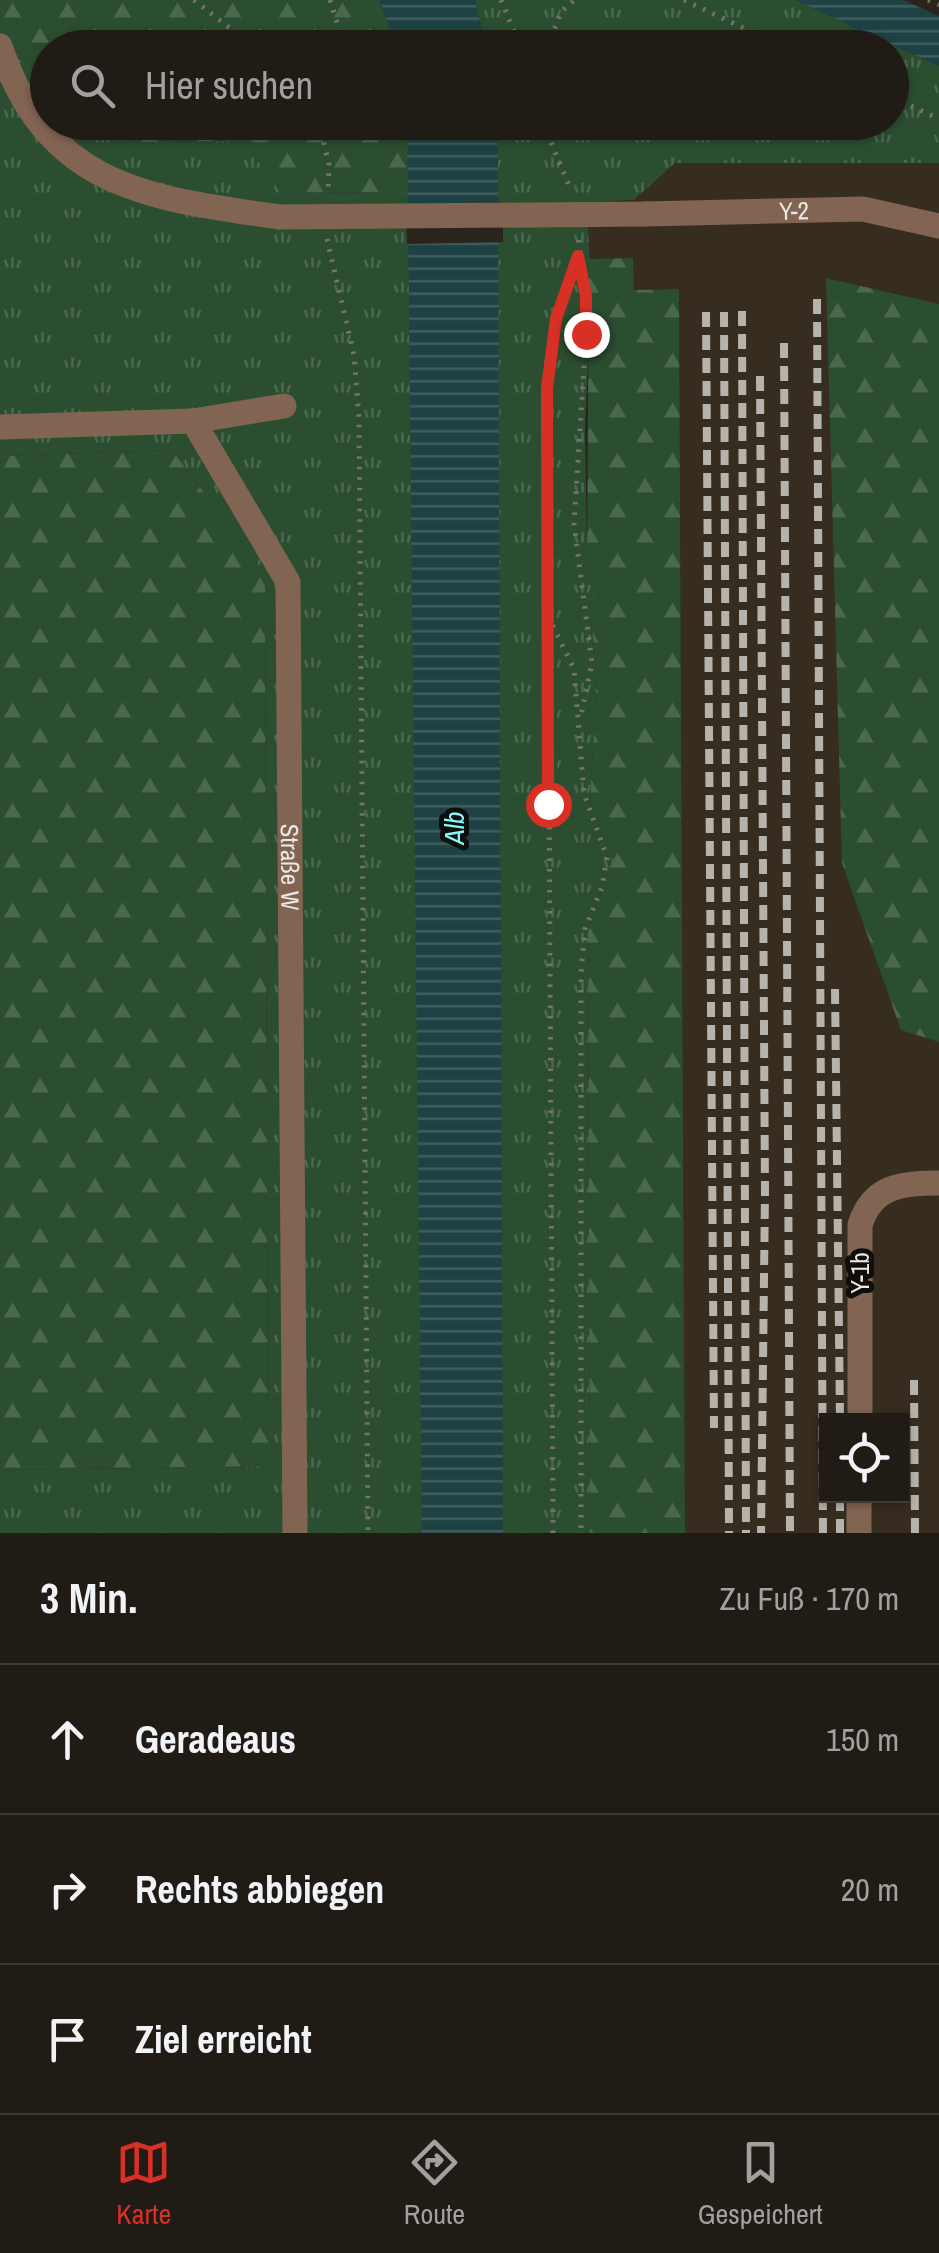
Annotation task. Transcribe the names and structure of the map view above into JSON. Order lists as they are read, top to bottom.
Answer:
{
  "streets": {
    "street": ["Y-2", "Straße W", "Y-1b"]
  },
  "water": ["Alb"],
  "page": {
    "search": "Hier suchen",
    "heading": ["3 Min.", "Zu Fuß · 170 m"],
    "list": [
      ["Geradeaus", "150 m"],
      ["Rechts abbiegen", "20 m"],
      "Ziel erreicht"
    ],
    "nav": ["Karte", "Route", "Gespeichert"]
  }
}
